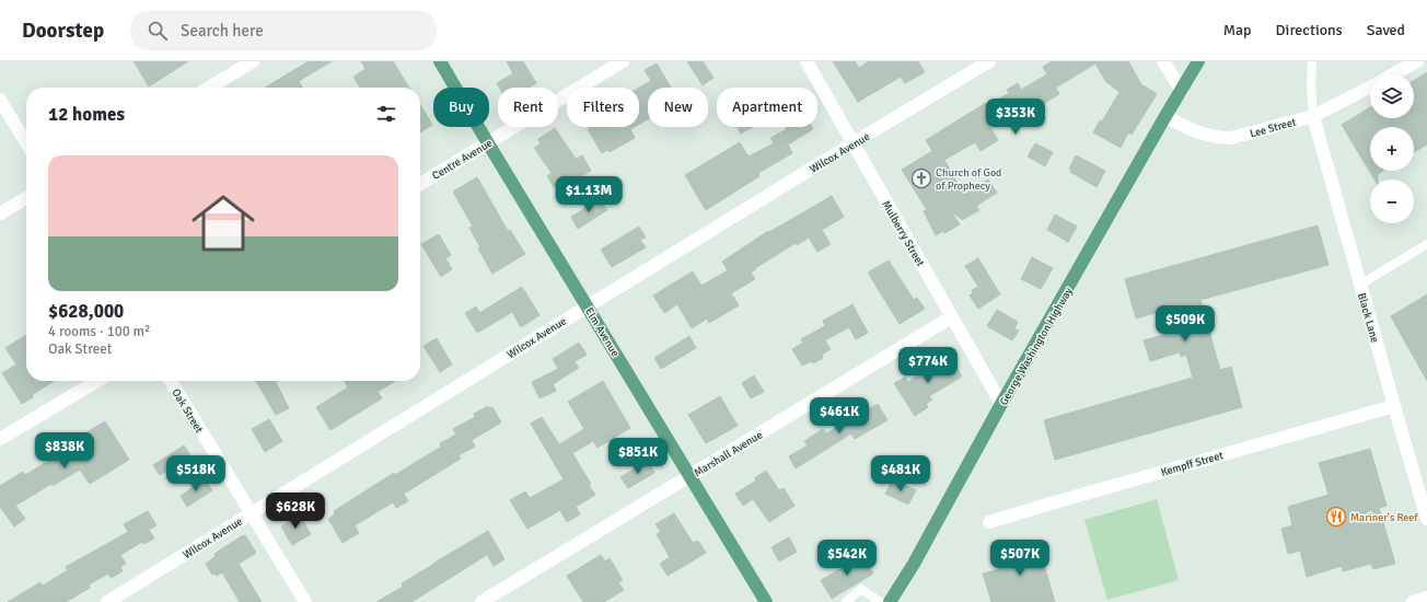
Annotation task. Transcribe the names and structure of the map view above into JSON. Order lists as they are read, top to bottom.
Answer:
{
  "streets": {
    "main road": ["Elm Avenue", "George Washington Highway"],
    "street": [
      "Lee Street",
      "Wilcox Avenue",
      "Centre Avenue",
      "Mulberry Street",
      "Black Lane",
      "Oak Street",
      "Marshall Avenue",
      "Kempff Street"
    ]
  },
  "crossings": [
    ["Lee Street", "Black Lane"],
    ["Lee Street", "George Washington Highway"],
    ["Wilcox Avenue", "Mulberry Street"],
    ["Wilcox Avenue", "Elm Avenue"],
    ["Wilcox Avenue", "Oak Street"],
    ["Centre Avenue", "Elm Avenue"],
    ["Mulberry Street", "George Washington Highway"],
    ["Mulberry Street", "Marshall Avenue"],
    ["Black Lane", "Kempff Street"],
    ["Elm Avenue", "Marshall Avenue"]
  ],
  "places": {
    "church": ["Church of God of Prophecy"],
    "restaurant": ["Mariner's Reef"]
  },
  "page": {
    "header": "Doorstep",
    "search": "Search here",
    "nav": ["Map", "Directions", "Saved"],
    "map_buttons": ["+", "−"],
    "chip": [
      "Buy",
      "Rent",
      "Filters",
      "New",
      "Apartment"
    ],
    "heading": "12 homes",
    "price": [
      "$353K",
      "$1.13M",
      "$509K",
      "$774K",
      "$461K",
      "$838K",
      "$851K",
      "$518K",
      "$481K",
      "$628K",
      "$542K",
      "$507K"
    ],
    "list": [
      {
        "name": "$628,000",
        "note": "4 rooms · 100 m² · Oak Street"
      }
    ]
  }
}
